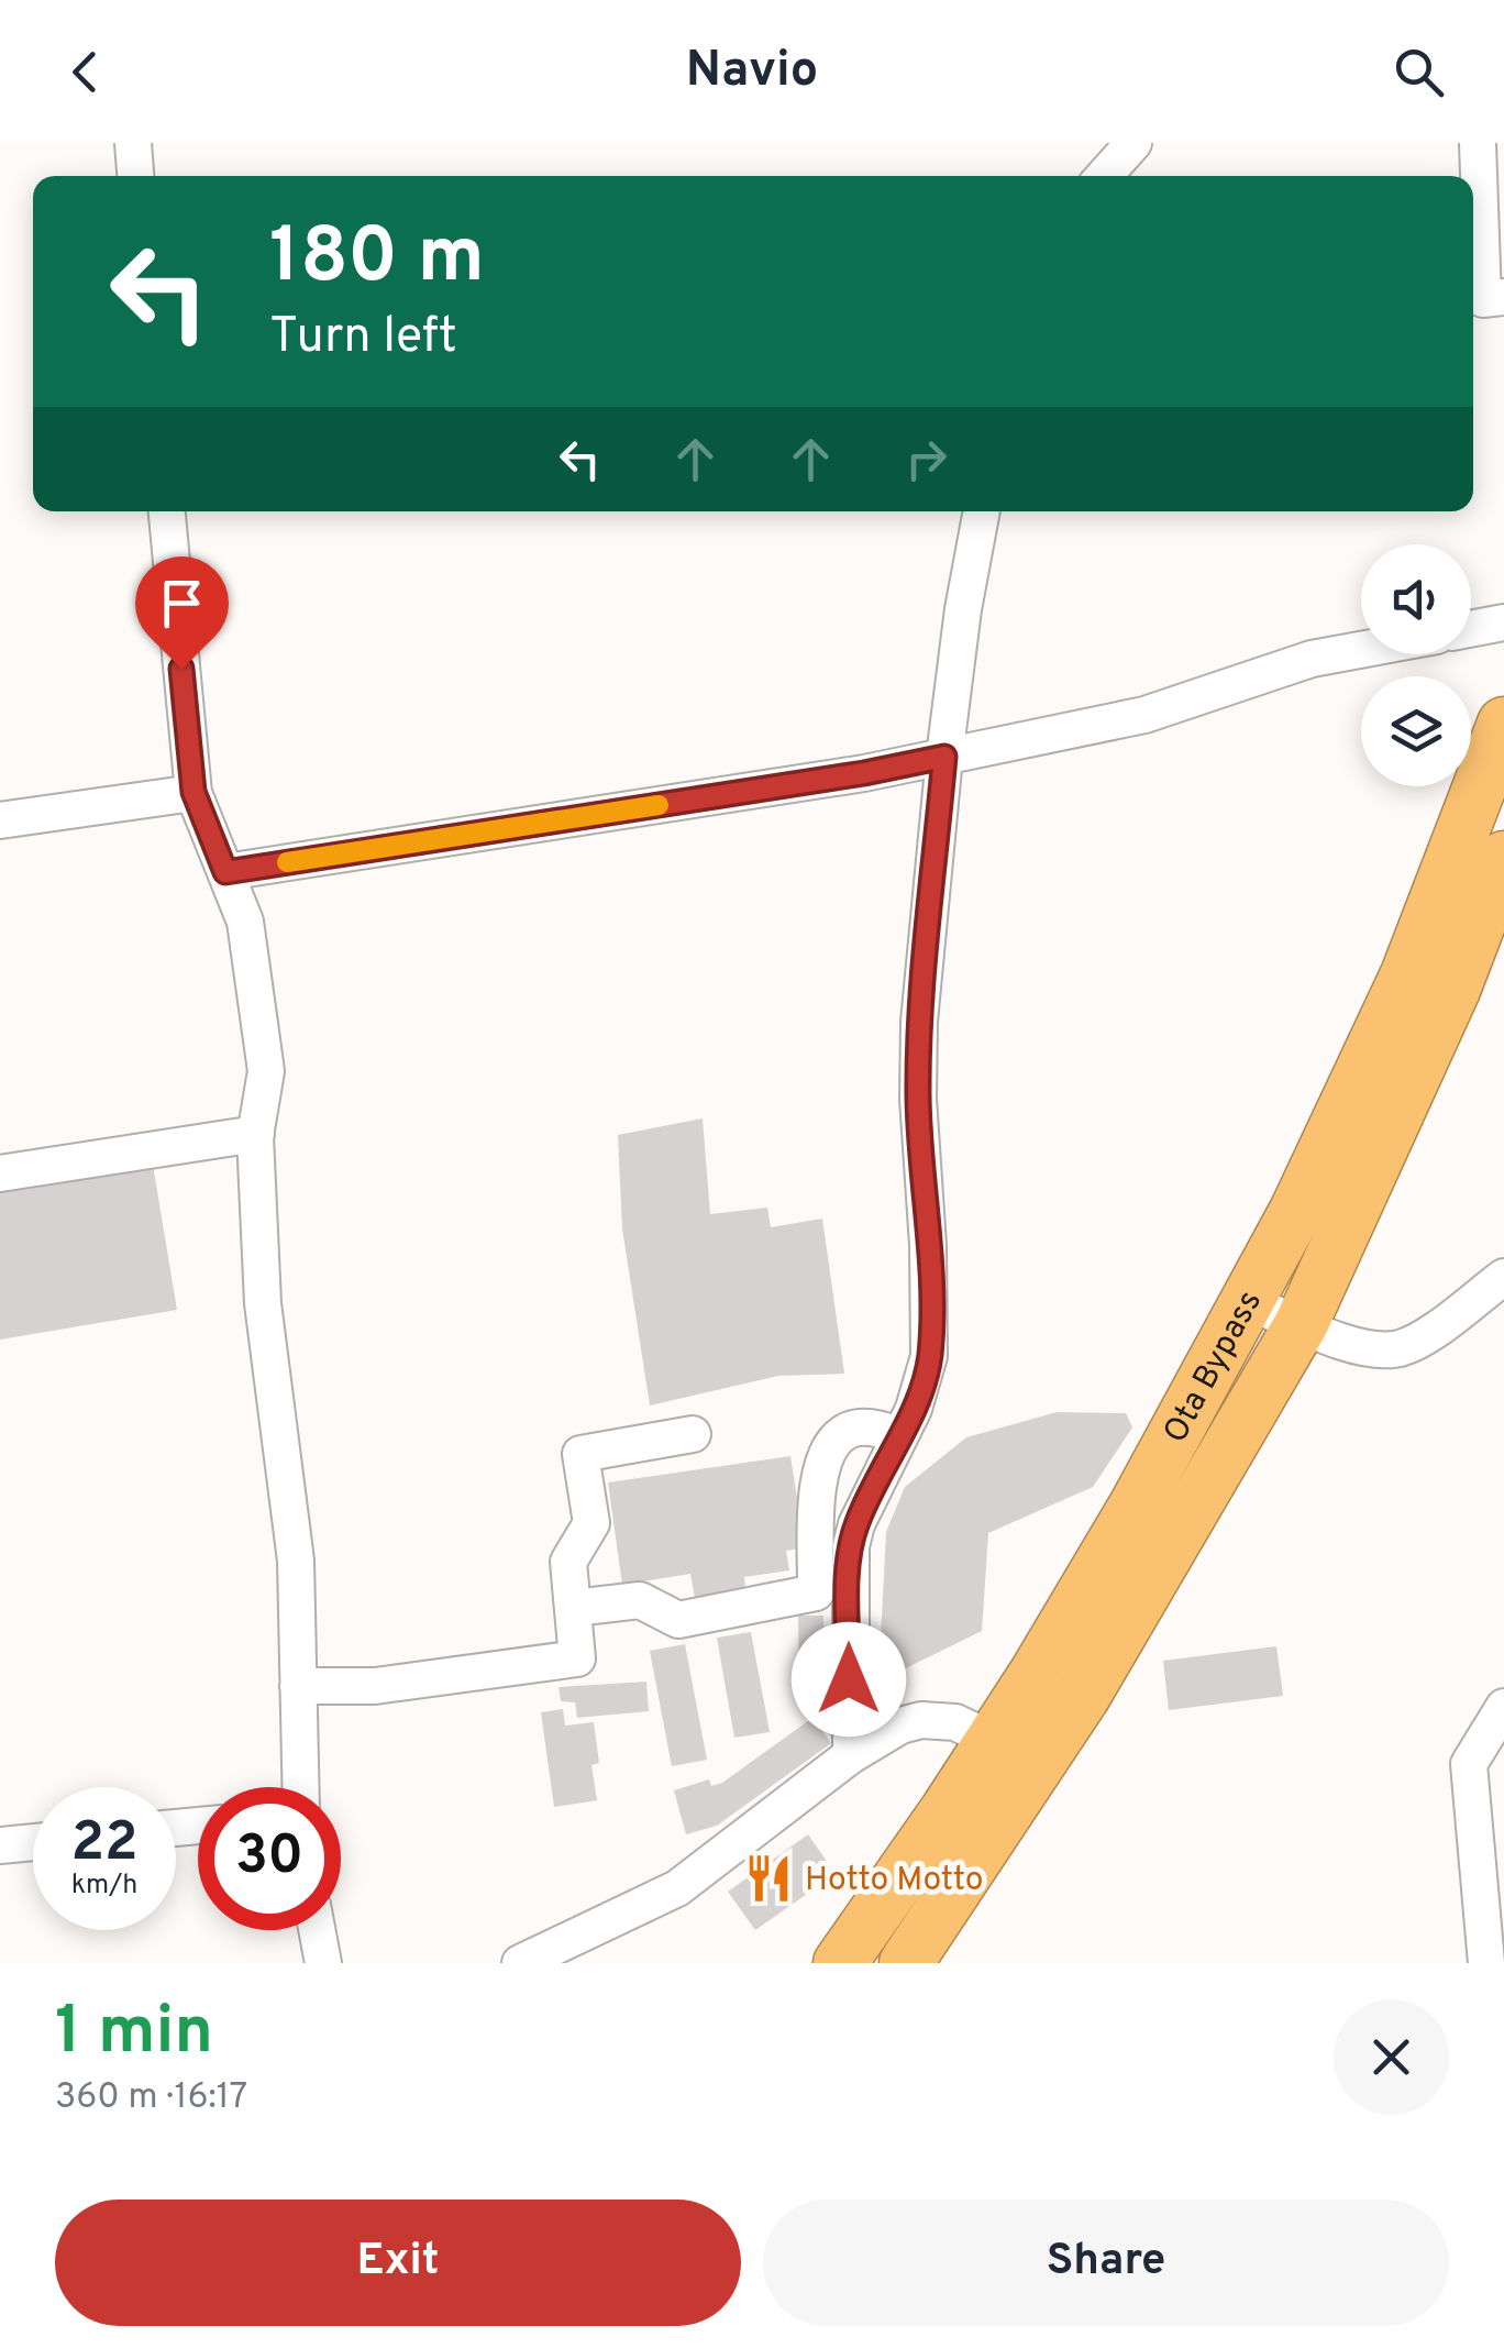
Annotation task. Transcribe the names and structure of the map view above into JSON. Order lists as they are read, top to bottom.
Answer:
{
  "streets": {
    "highway": ["Ota Bypass"]
  },
  "places": {
    "restaurant": ["Hotto Motto"]
  },
  "page": {
    "header": "Navio",
    "turn": ["180 m", "Turn left"],
    "speed": "22 km/h",
    "limit": "30",
    "heading": ["1 min", "360 m · 16:17"],
    "buttons": ["Exit", "Share"]
  }
}
